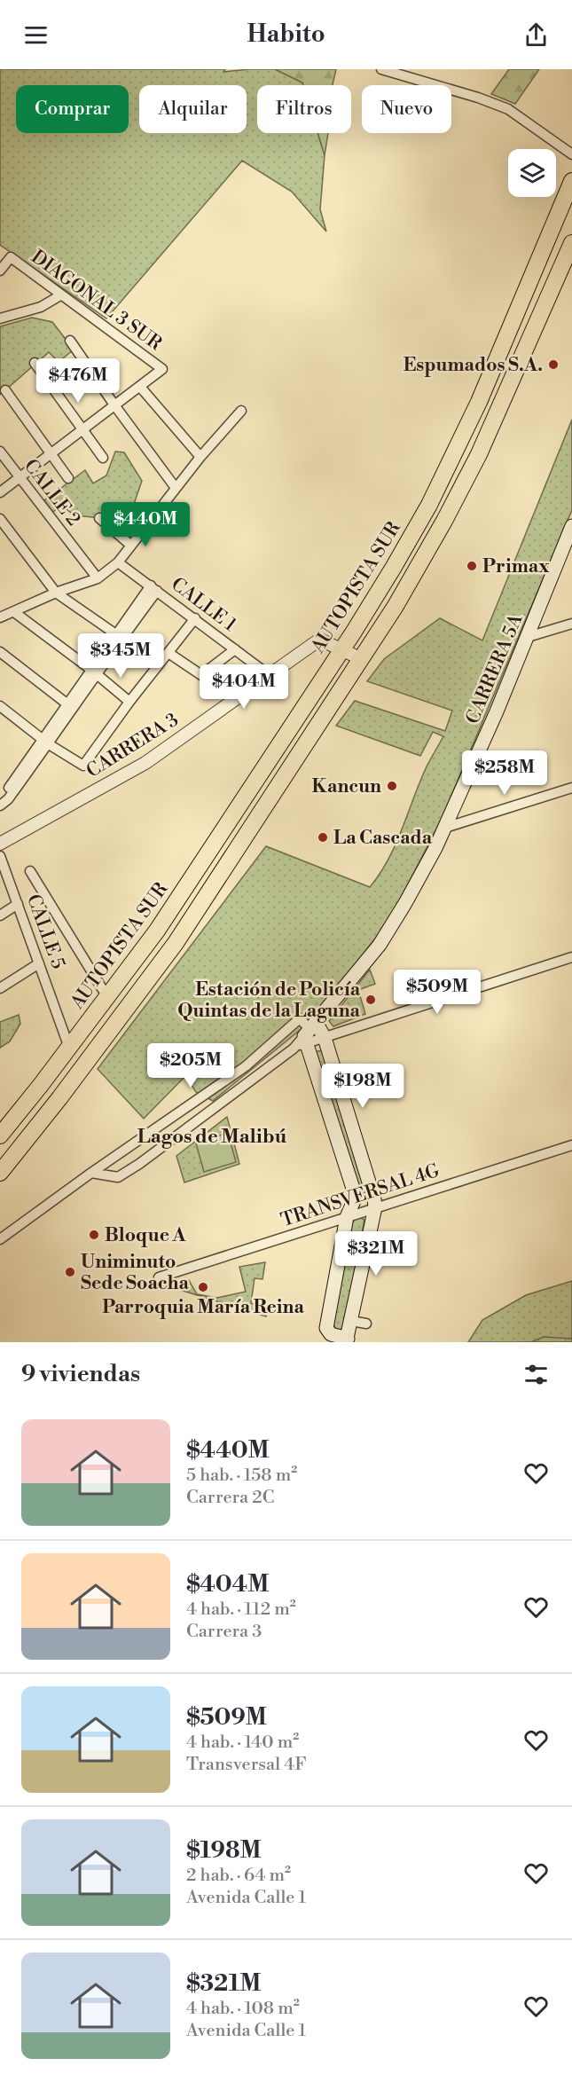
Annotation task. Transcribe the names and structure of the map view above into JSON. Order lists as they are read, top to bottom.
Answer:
{
  "streets": {
    "highway": ["AUTOPISTA SUR"],
    "main road": ["CARRERA 5A"],
    "street": [
      "DIAGONAL 3 SUR",
      "CALLE 2",
      "CALLE 1",
      "CARRERA 3",
      "CALLE 5",
      "TRANSVERSAL 4G"
    ]
  },
  "crossings": [
    ["AUTOPISTA SUR", "CARRERA 3"],
    ["AUTOPISTA SUR", "CALLE 5"],
    ["CALLE 1", "CARRERA 3"]
  ],
  "districts": ["Lagos de Malibú"],
  "places": [
    "Espumados S.A.",
    "Primax",
    "Kancun",
    "La Cascada",
    "Estación de Policía Quintas de la Laguna",
    "Bloque A",
    "Uniminuto Sede Soacha",
    "Parroquia María Reina"
  ],
  "page": {
    "header": "Habito",
    "chip": [
      "Comprar",
      "Alquilar",
      "Filtros",
      "Nuevo"
    ],
    "price": [
      "$476M",
      "$440M",
      "$345M",
      "$404M",
      "$258M",
      "$509M",
      "$205M",
      "$198M",
      "$321M"
    ],
    "heading": "9 viviendas",
    "list": [
      {
        "name": "$440M",
        "note": "5 hab. · 158 m² · Carrera 2C"
      },
      {
        "name": "$404M",
        "note": "4 hab. · 112 m² · Carrera 3"
      },
      {
        "name": "$509M",
        "note": "4 hab. · 140 m² · Transversal 4F"
      },
      {
        "name": "$198M",
        "note": "2 hab. · 64 m² · Avenida Calle 1"
      },
      {
        "name": "$321M",
        "note": "4 hab. · 108 m² · Avenida Calle 1"
      }
    ]
  }
}
